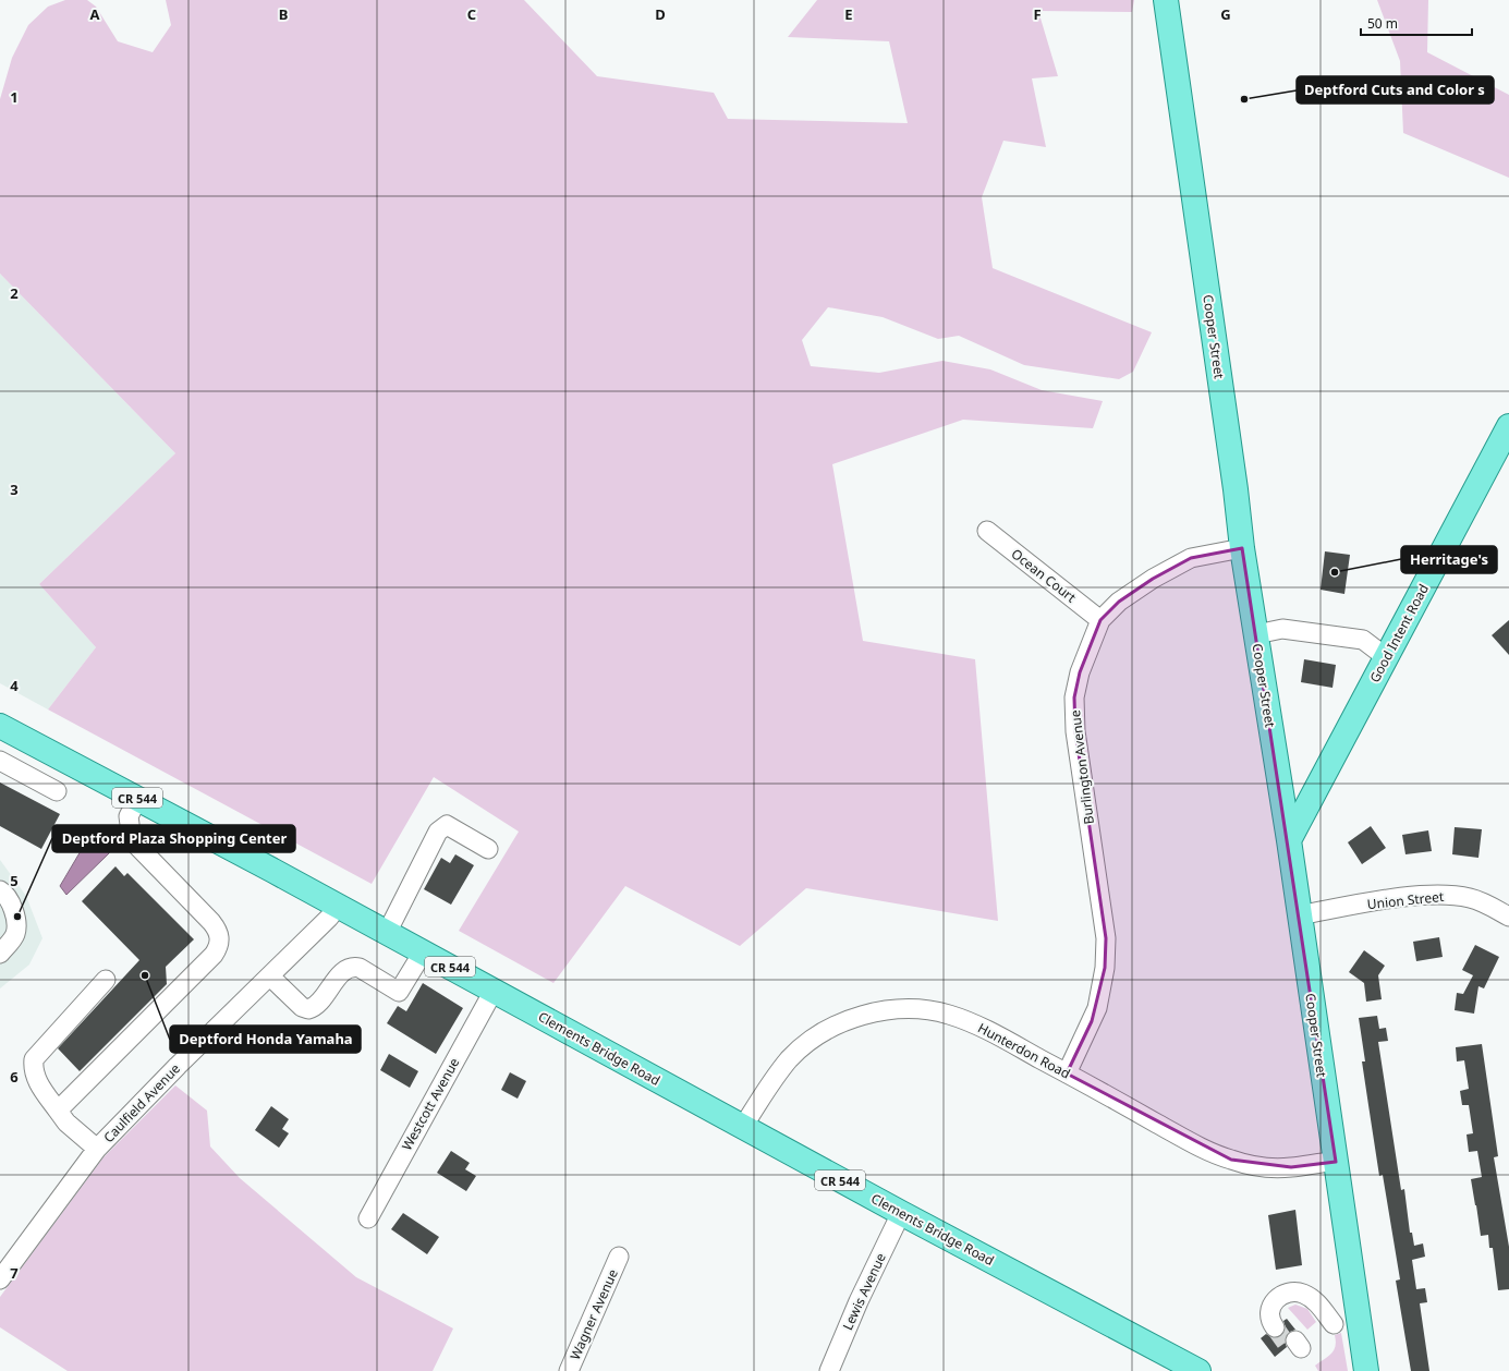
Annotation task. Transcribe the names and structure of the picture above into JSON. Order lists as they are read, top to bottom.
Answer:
{
  "streets": {
    "main road": [
      "Cooper Street",
      "Good Intent Road",
      "CR 544",
      "Clements Bridge Road"
    ],
    "street": [
      "Ocean Court",
      "Burlington Avenue",
      "Union Street",
      "Hunterdon Road",
      "Caulfield Avenue",
      "Westcott Avenue",
      "Lewis Avenue",
      "Wagner Avenue"
    ]
  },
  "crossings": [
    ["Cooper Street", "Good Intent Road"],
    ["Cooper Street", "Burlington Avenue"],
    ["Cooper Street", "Union Street"],
    ["Cooper Street", "Hunterdon Road"],
    ["Ocean Court", "Burlington Avenue"],
    ["Burlington Avenue", "Hunterdon Road"],
    ["Clements Bridge Road", "Hunterdon Road"],
    ["Clements Bridge Road", "Caulfield Avenue"],
    ["Clements Bridge Road", "Westcott Avenue"],
    ["Clements Bridge Road", "Lewis Avenue"]
  ],
  "places": [
    "Deptford Cuts and Color s",
    "Herritage's",
    "Deptford Plaza Shopping Center",
    "Deptford Honda Yamaha"
  ],
  "scale_bar": "50 m",
  "grid": {
    "columns": [
      "A",
      "B",
      "C",
      "D",
      "E",
      "F",
      "G"
    ],
    "rows": [
      "1",
      "2",
      "3",
      "4",
      "5",
      "6",
      "7"
    ]
  }
}
